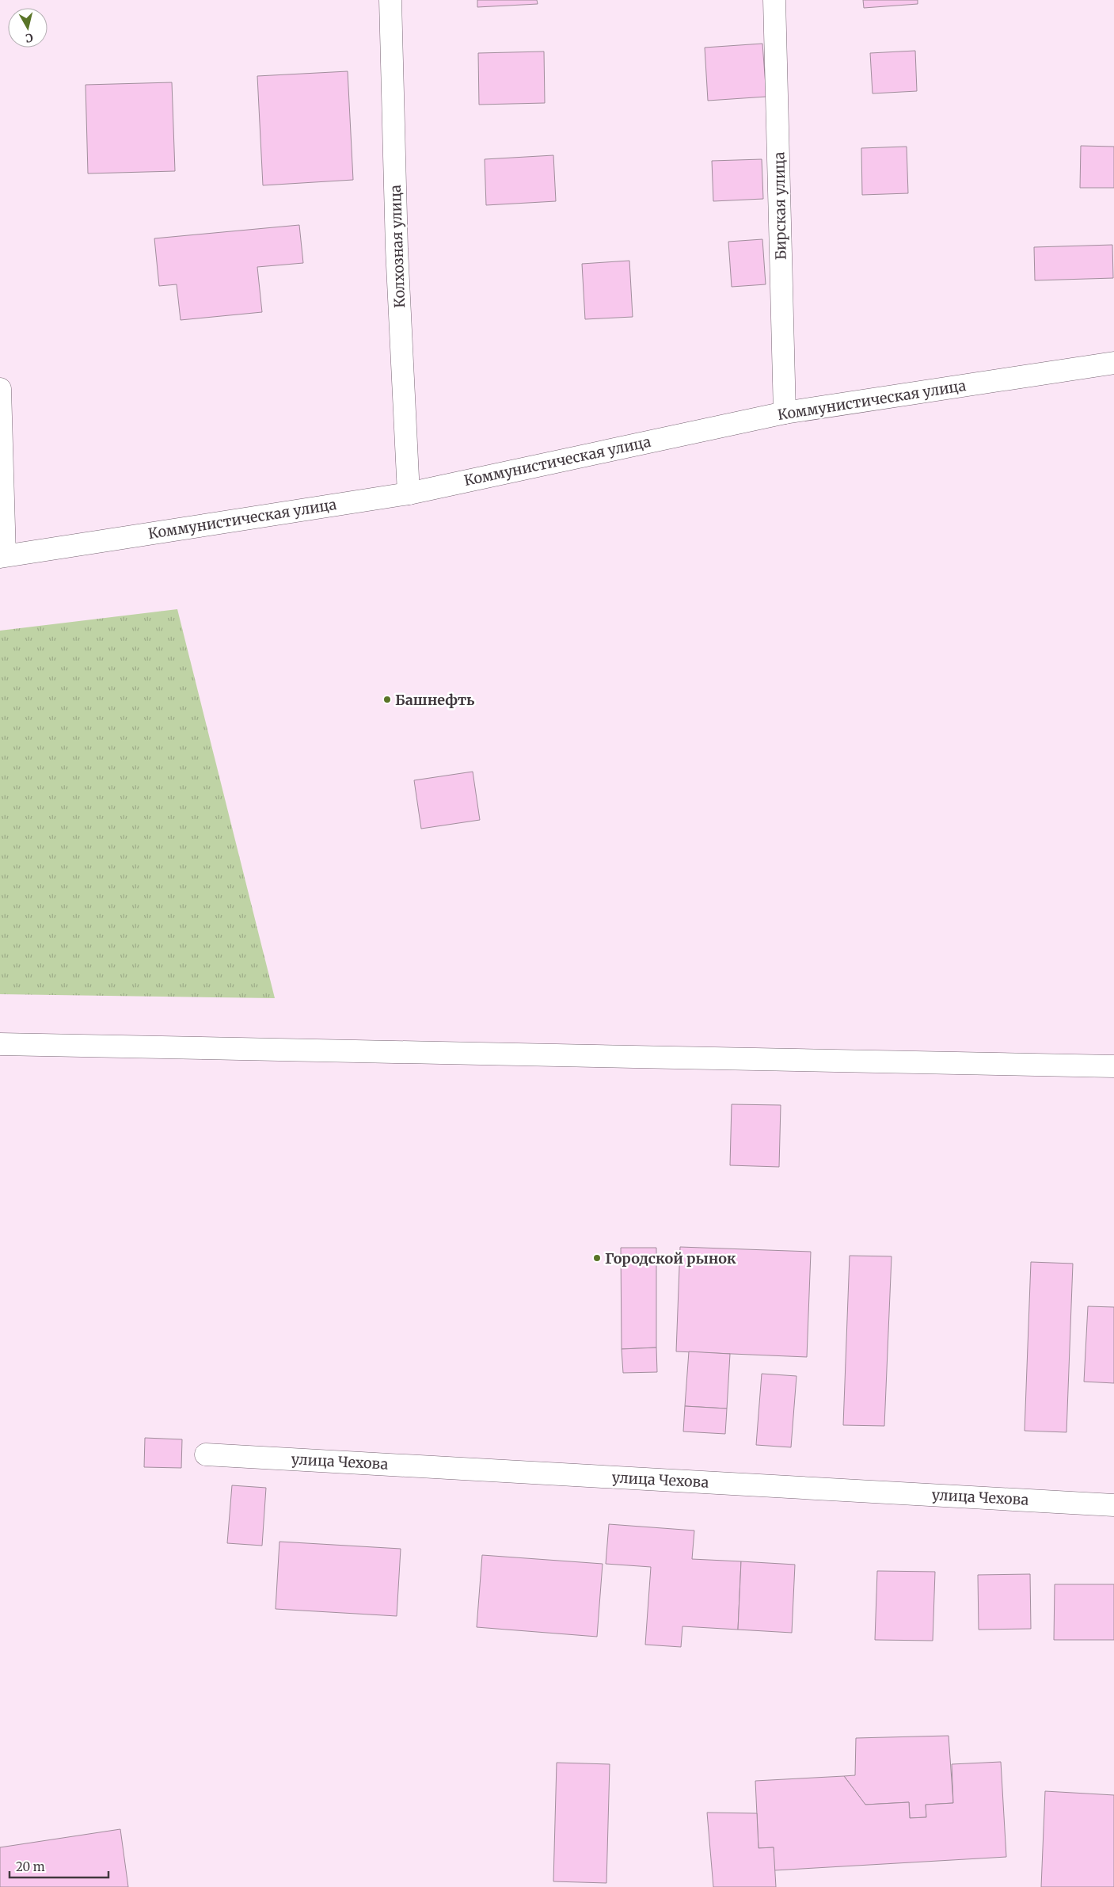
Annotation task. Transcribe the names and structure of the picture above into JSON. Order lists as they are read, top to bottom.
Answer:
{
  "streets": {
    "street": [
      "Бирская улица",
      "Колхозная улица",
      "Коммунистическая улица",
      "улица Чехова"
    ]
  },
  "crossings": [
    ["Бирская улица", "Коммунистическая улица"],
    ["Колхозная улица", "Коммунистическая улица"]
  ],
  "places": ["Башнефть", "Городской рынок"],
  "scale_bar": "20 m",
  "north": "bottom"
}
